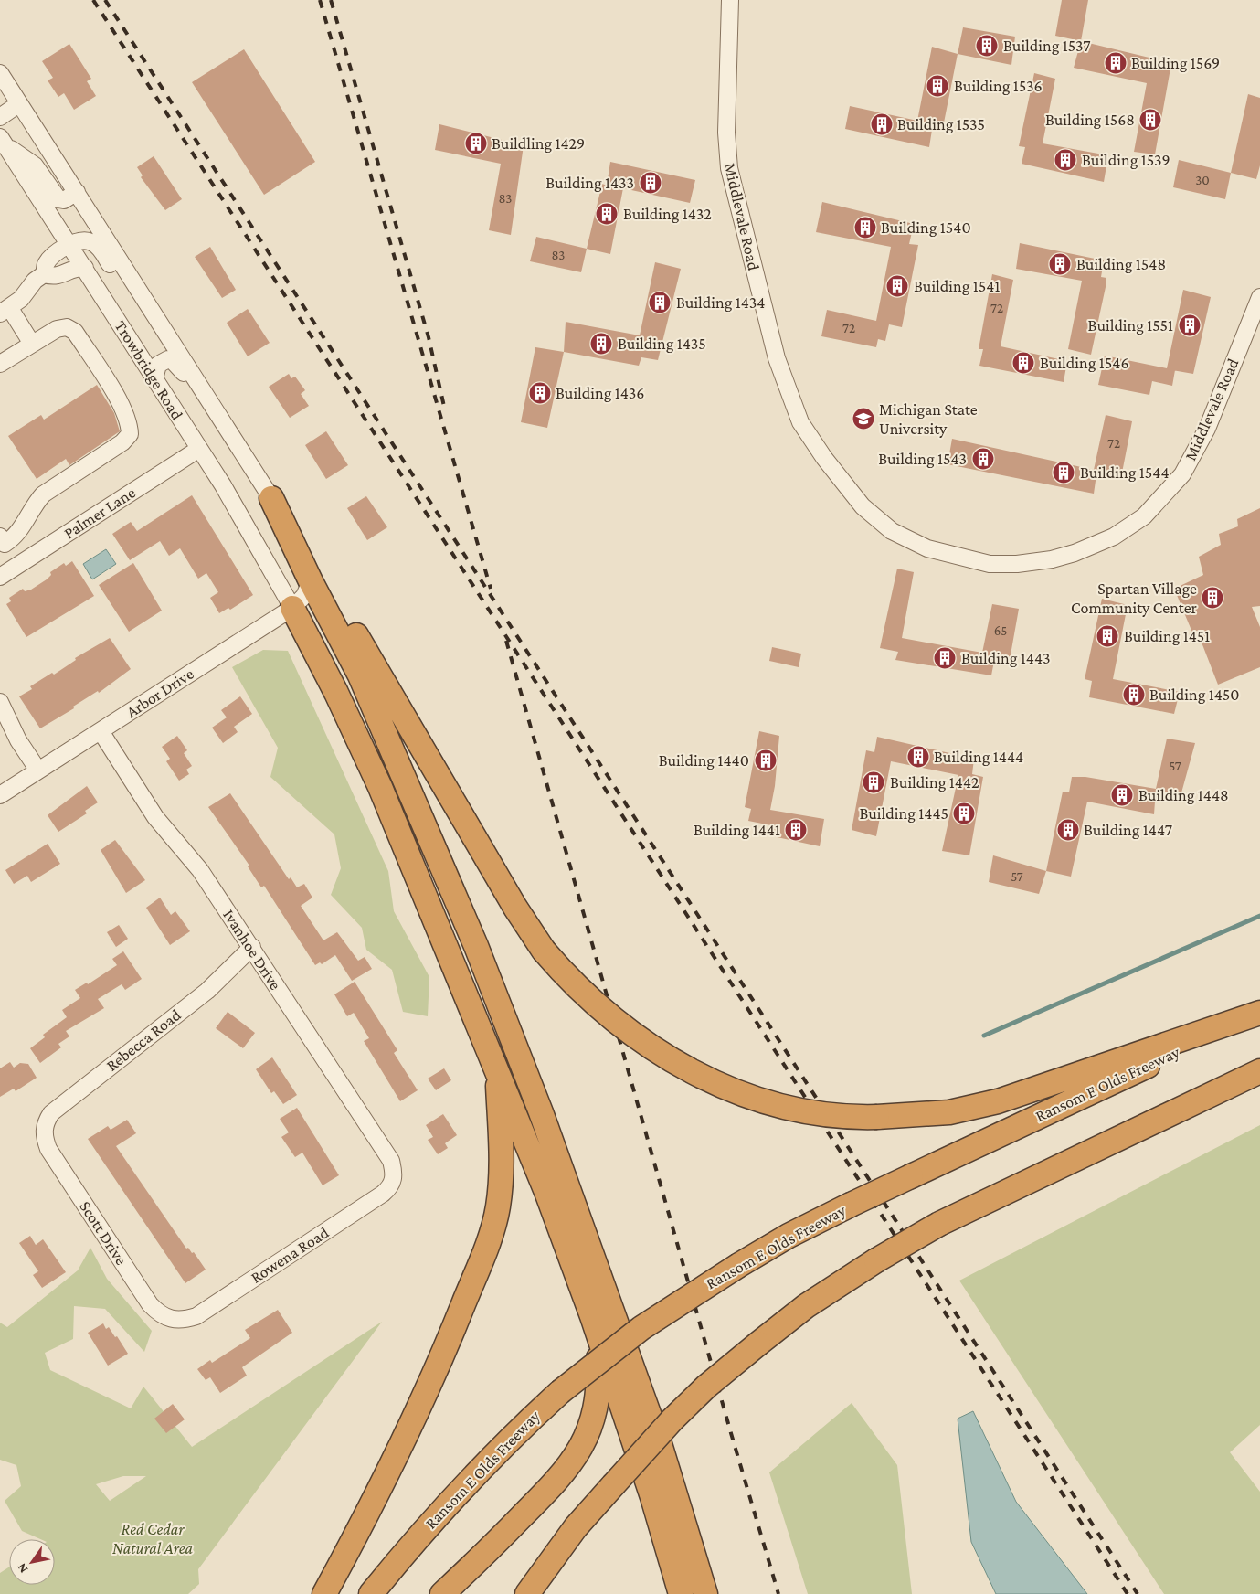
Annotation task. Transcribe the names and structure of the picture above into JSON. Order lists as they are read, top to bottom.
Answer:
{
  "streets": {
    "highway": ["Ransom E Olds Freeway"],
    "street": [
      "Middlevale Road",
      "Trowbridge Road",
      "Palmer Lane",
      "Arbor Drive",
      "Ivanhoe Drive",
      "Rebecca Road",
      "Scott Drive",
      "Rowena Road"
    ]
  },
  "crossings": [
    ["Trowbridge Road", "Palmer Lane"],
    ["Trowbridge Road", "Arbor Drive"],
    ["Arbor Drive", "Ivanhoe Drive"],
    ["Ivanhoe Drive", "Rebecca Road"],
    ["Ivanhoe Drive", "Rowena Road"],
    ["Rebecca Road", "Scott Drive"],
    ["Scott Drive", "Rowena Road"]
  ],
  "parks": ["Red Cedar Natural Area"],
  "places": {
    "building": [
      "Building 1537",
      "Building 1569",
      "Building 1536",
      "Building 1568",
      "Building 1535",
      "Buildling 1429",
      "Building 1539",
      "Building 1433",
      "Building 1432",
      "Building 1540",
      "Building 1548",
      "Building 1541",
      "Building 1434",
      "Building 1551",
      "Building 1435",
      "Building 1546",
      "Building 1436",
      "Building 1543",
      "Building 1544",
      "Spartan Village Community Center",
      "Building 1451",
      "Building 1443",
      "Building 1450",
      "Building 1444",
      "Building 1440",
      "Building 1442",
      "Building 1448",
      "Building 1445",
      "Building 1441",
      "Building 1447"
    ],
    "school or university": ["Michigan State University"]
  },
  "house_numbers": [
    "30",
    "83",
    "83",
    "72",
    "72",
    "72",
    "65",
    "57",
    "57"
  ],
  "north": "bottom left"
}
